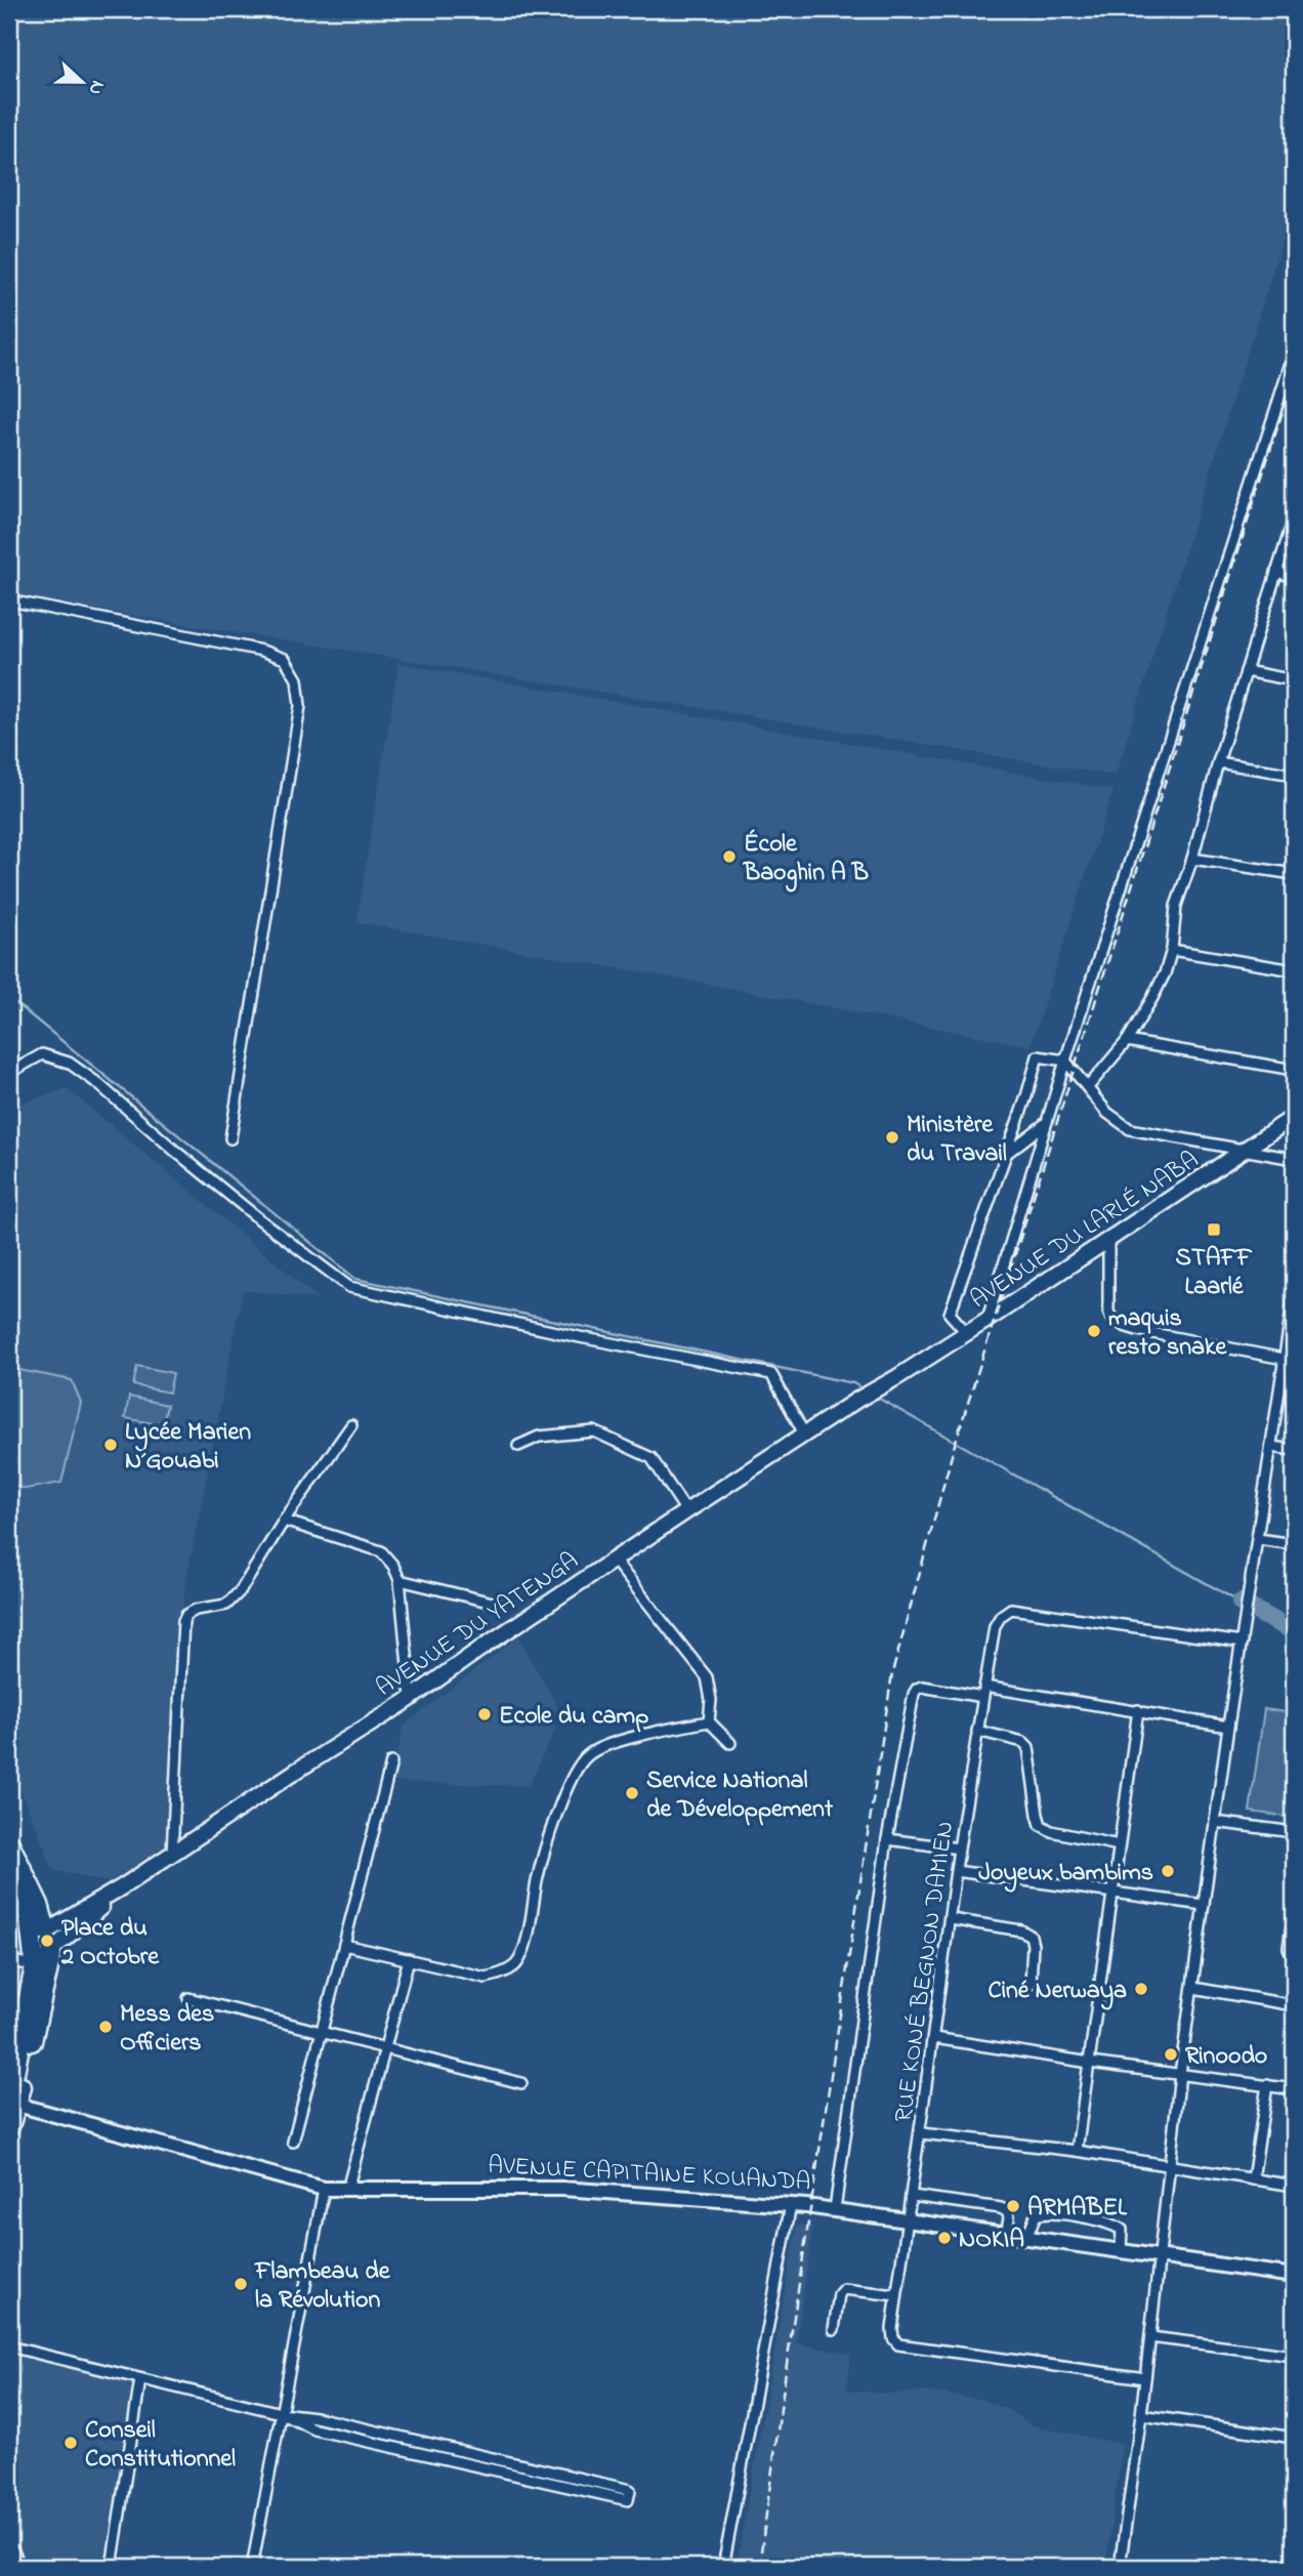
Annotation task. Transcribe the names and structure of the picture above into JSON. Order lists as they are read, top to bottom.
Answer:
{
  "streets": {
    "main road": ["AVENUE DU LARLÉ NABA", "AVENUE DU YATENGA"],
    "street": ["RUE KONÉ BEGNON DAMIEN", "AVENUE CAPITAINE KOUANDA"]
  },
  "crossings": [
    ["AVENUE DU LARLÉ NABA", "AVENUE DU YATENGA"],
    ["RUE KONÉ BEGNON DAMIEN", "AVENUE CAPITAINE KOUANDA"]
  ],
  "places": {
    "other": [
      "École Baoghin A B",
      "Ministère du Travail",
      "maquis resto snake",
      "Lycée Marien N´Gouabi",
      "Ecole du camp",
      "Service National de Développement",
      "Joyeux bambims",
      "Place du 2 Octobre",
      "Ciné Nerwaya",
      "Mess des Officiers",
      "Rinoodo",
      "ARMABEL",
      "NOKIA",
      "Flambeau de la Révolution",
      "Conseil Constitutionnel"
    ],
    "transit": ["STAFF Laarlé"]
  },
  "north": "right"
}
